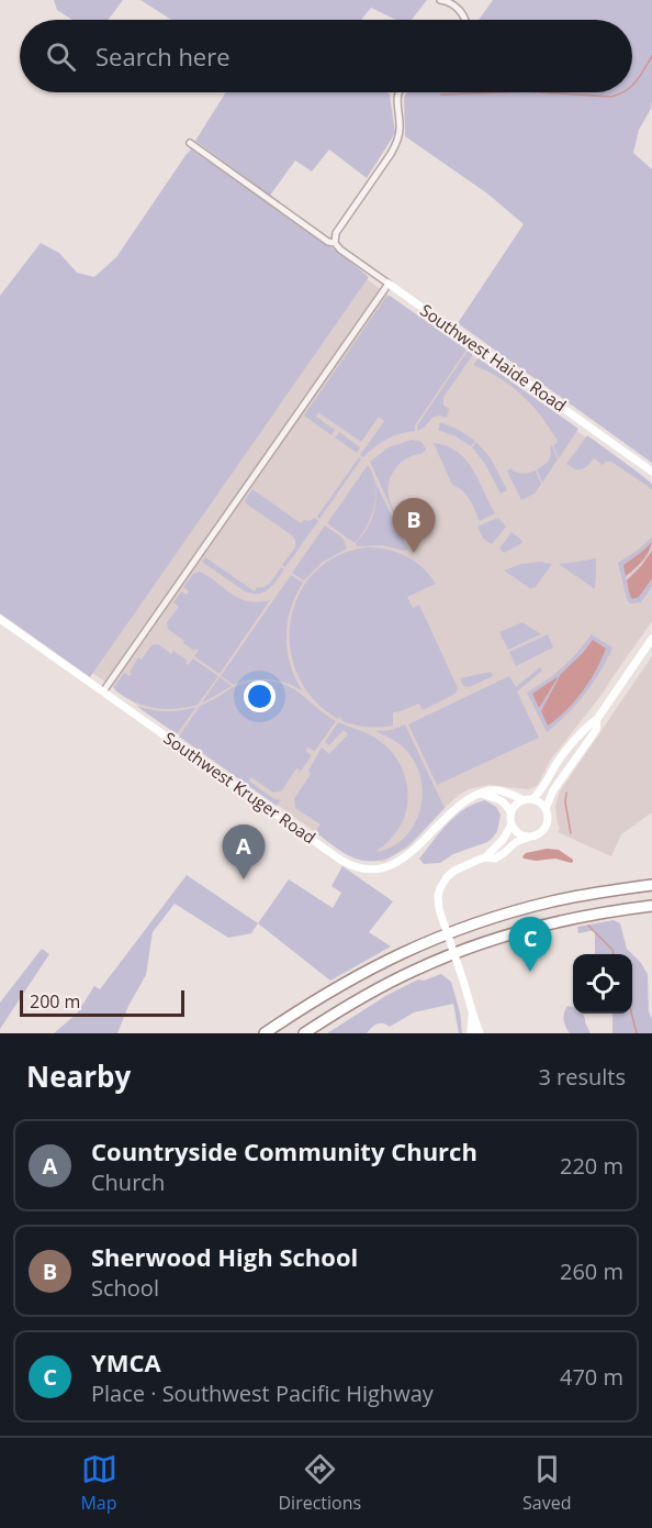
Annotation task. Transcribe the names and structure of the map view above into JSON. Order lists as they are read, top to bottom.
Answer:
{
  "streets": {
    "street": ["Southwest Haide Road", "Southwest Kruger Road"]
  },
  "scale_bar": "200 m",
  "page": {
    "search": "Search here",
    "pins": ["B", "A", "C"],
    "scale": "200 m",
    "heading": ["Nearby", "3 results"],
    "list": [
      {
        "mark": "A",
        "name": "Countryside Community Church",
        "note": "Church",
        "value": "220 m"
      },
      {
        "mark": "B",
        "name": "Sherwood High School",
        "note": "School",
        "value": "260 m"
      },
      {
        "mark": "C",
        "name": "YMCA",
        "note": "Place · Southwest Pacific Highway",
        "value": "470 m"
      }
    ],
    "nav": ["Map", "Directions", "Saved"]
  }
}
